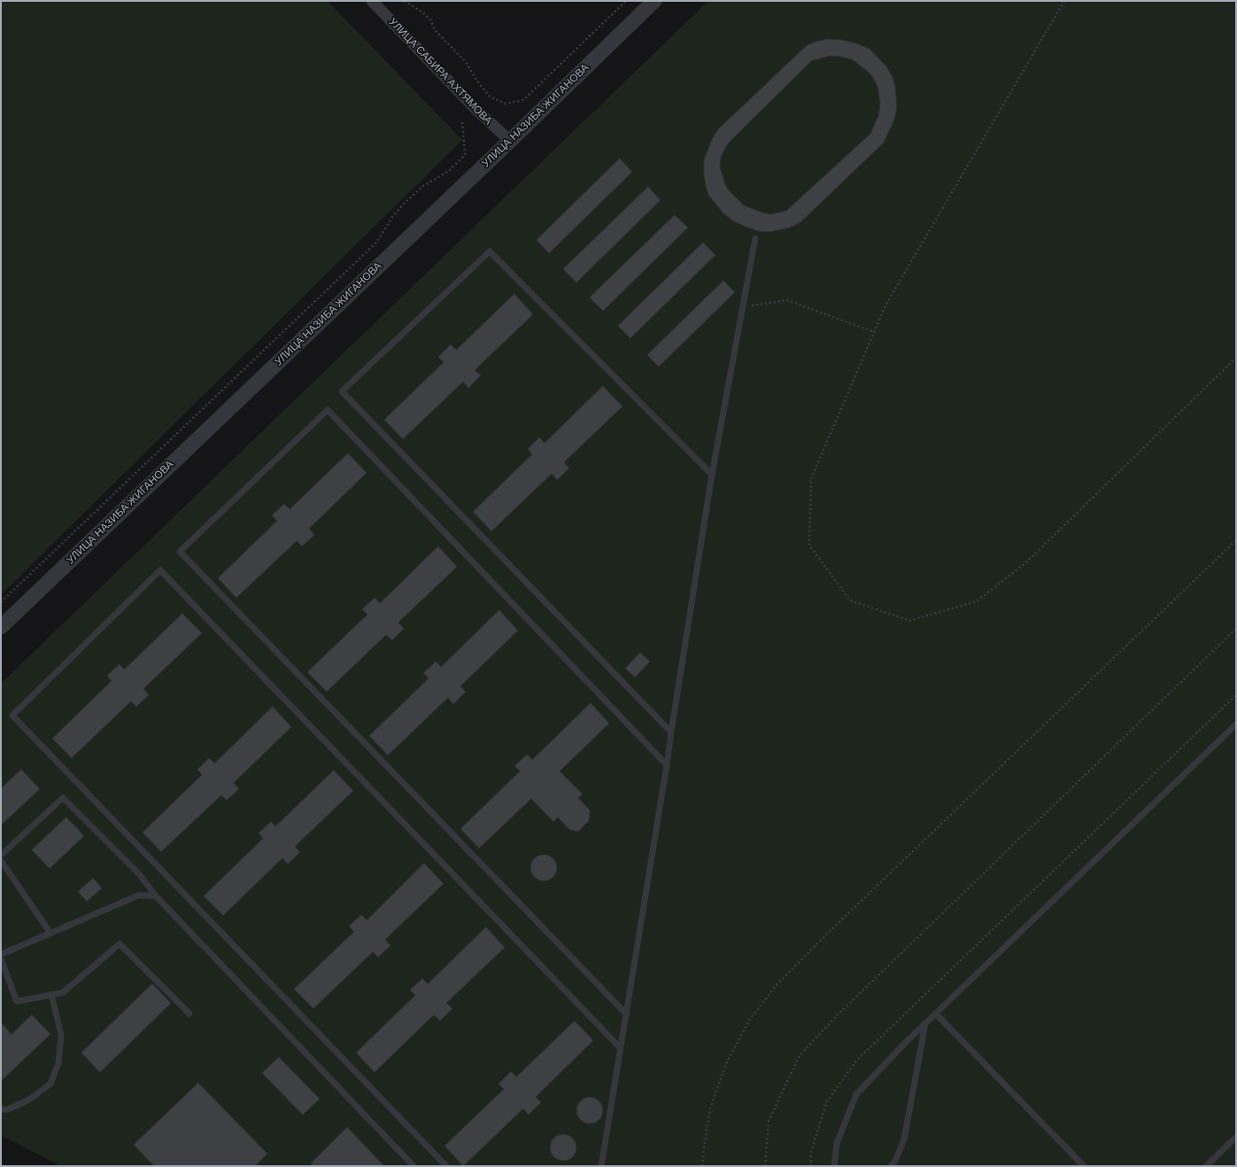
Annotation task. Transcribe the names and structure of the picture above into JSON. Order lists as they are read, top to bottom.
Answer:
{
  "streets": {
    "street": ["УЛИЦА САБИРА АХТЯМОВА", "УЛИЦА НАЗИБА ЖИГАНОВА"]
  },
  "crossings": [
    ["УЛИЦА САБИРА АХТЯМОВА", "УЛИЦА НАЗИБА ЖИГАНОВА"]
  ]
}
